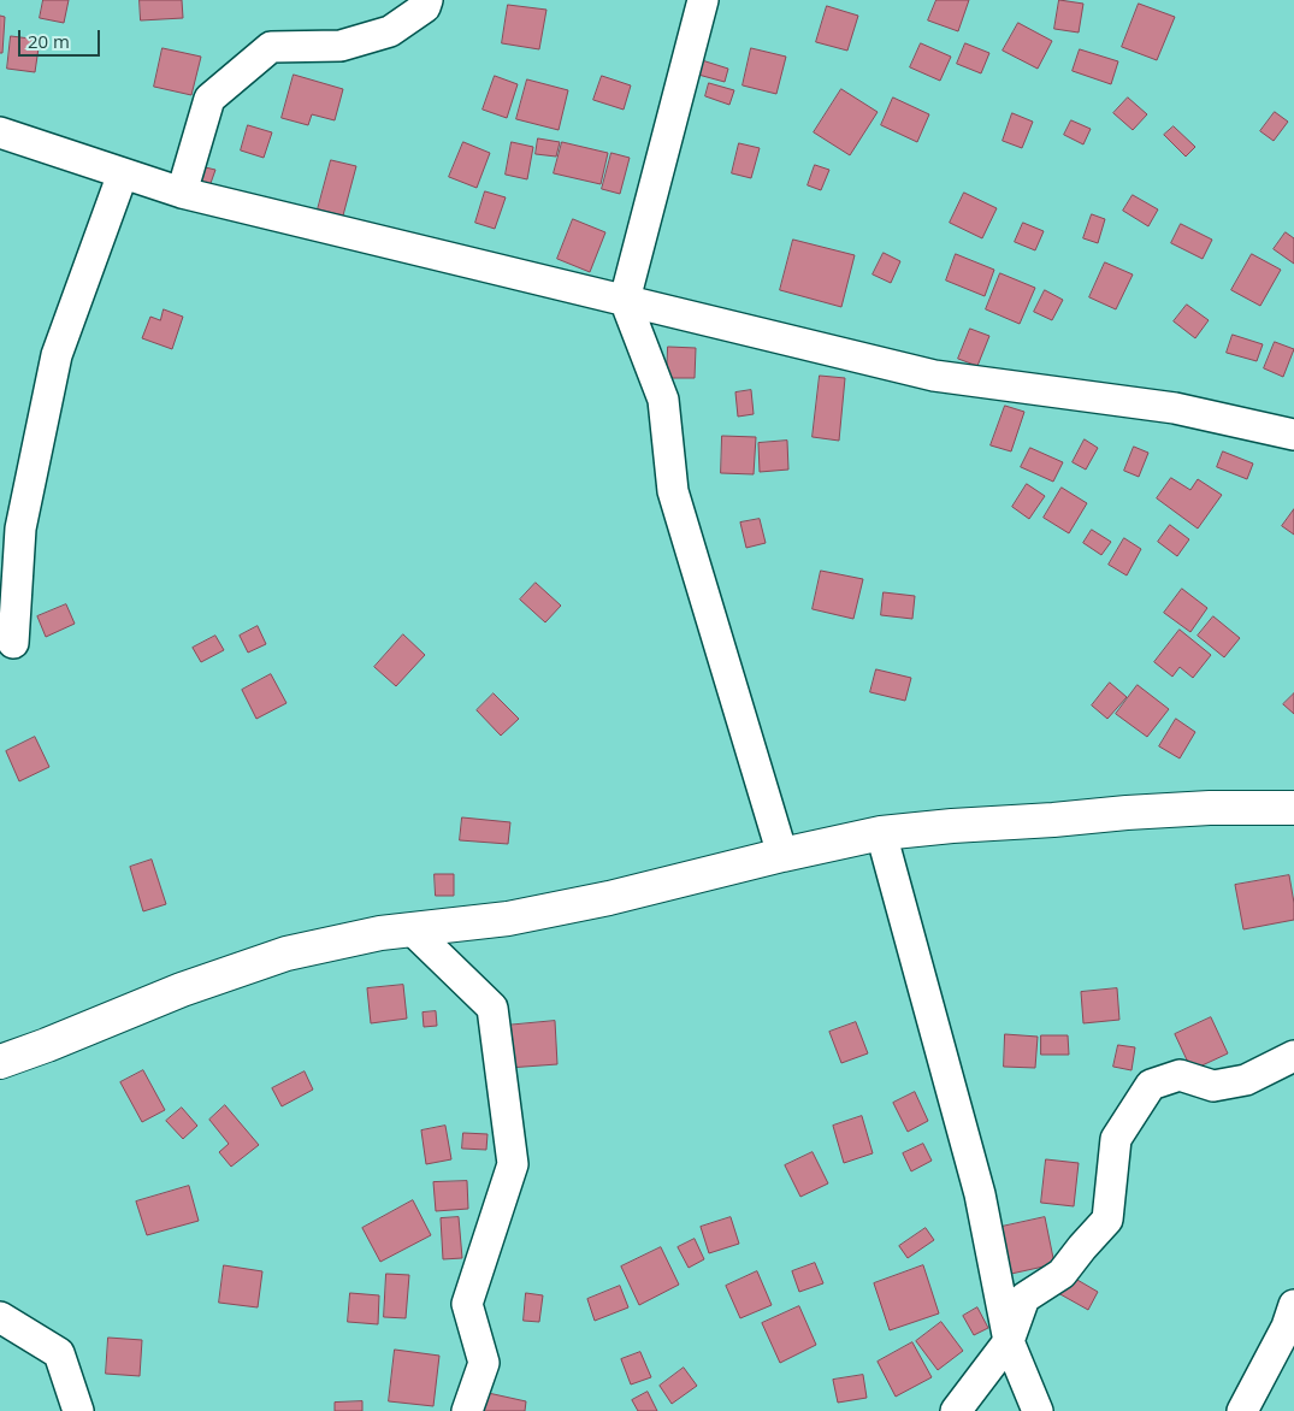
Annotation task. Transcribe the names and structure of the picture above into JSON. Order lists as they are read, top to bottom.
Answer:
{
  "scale_bar": "20 m"
}
